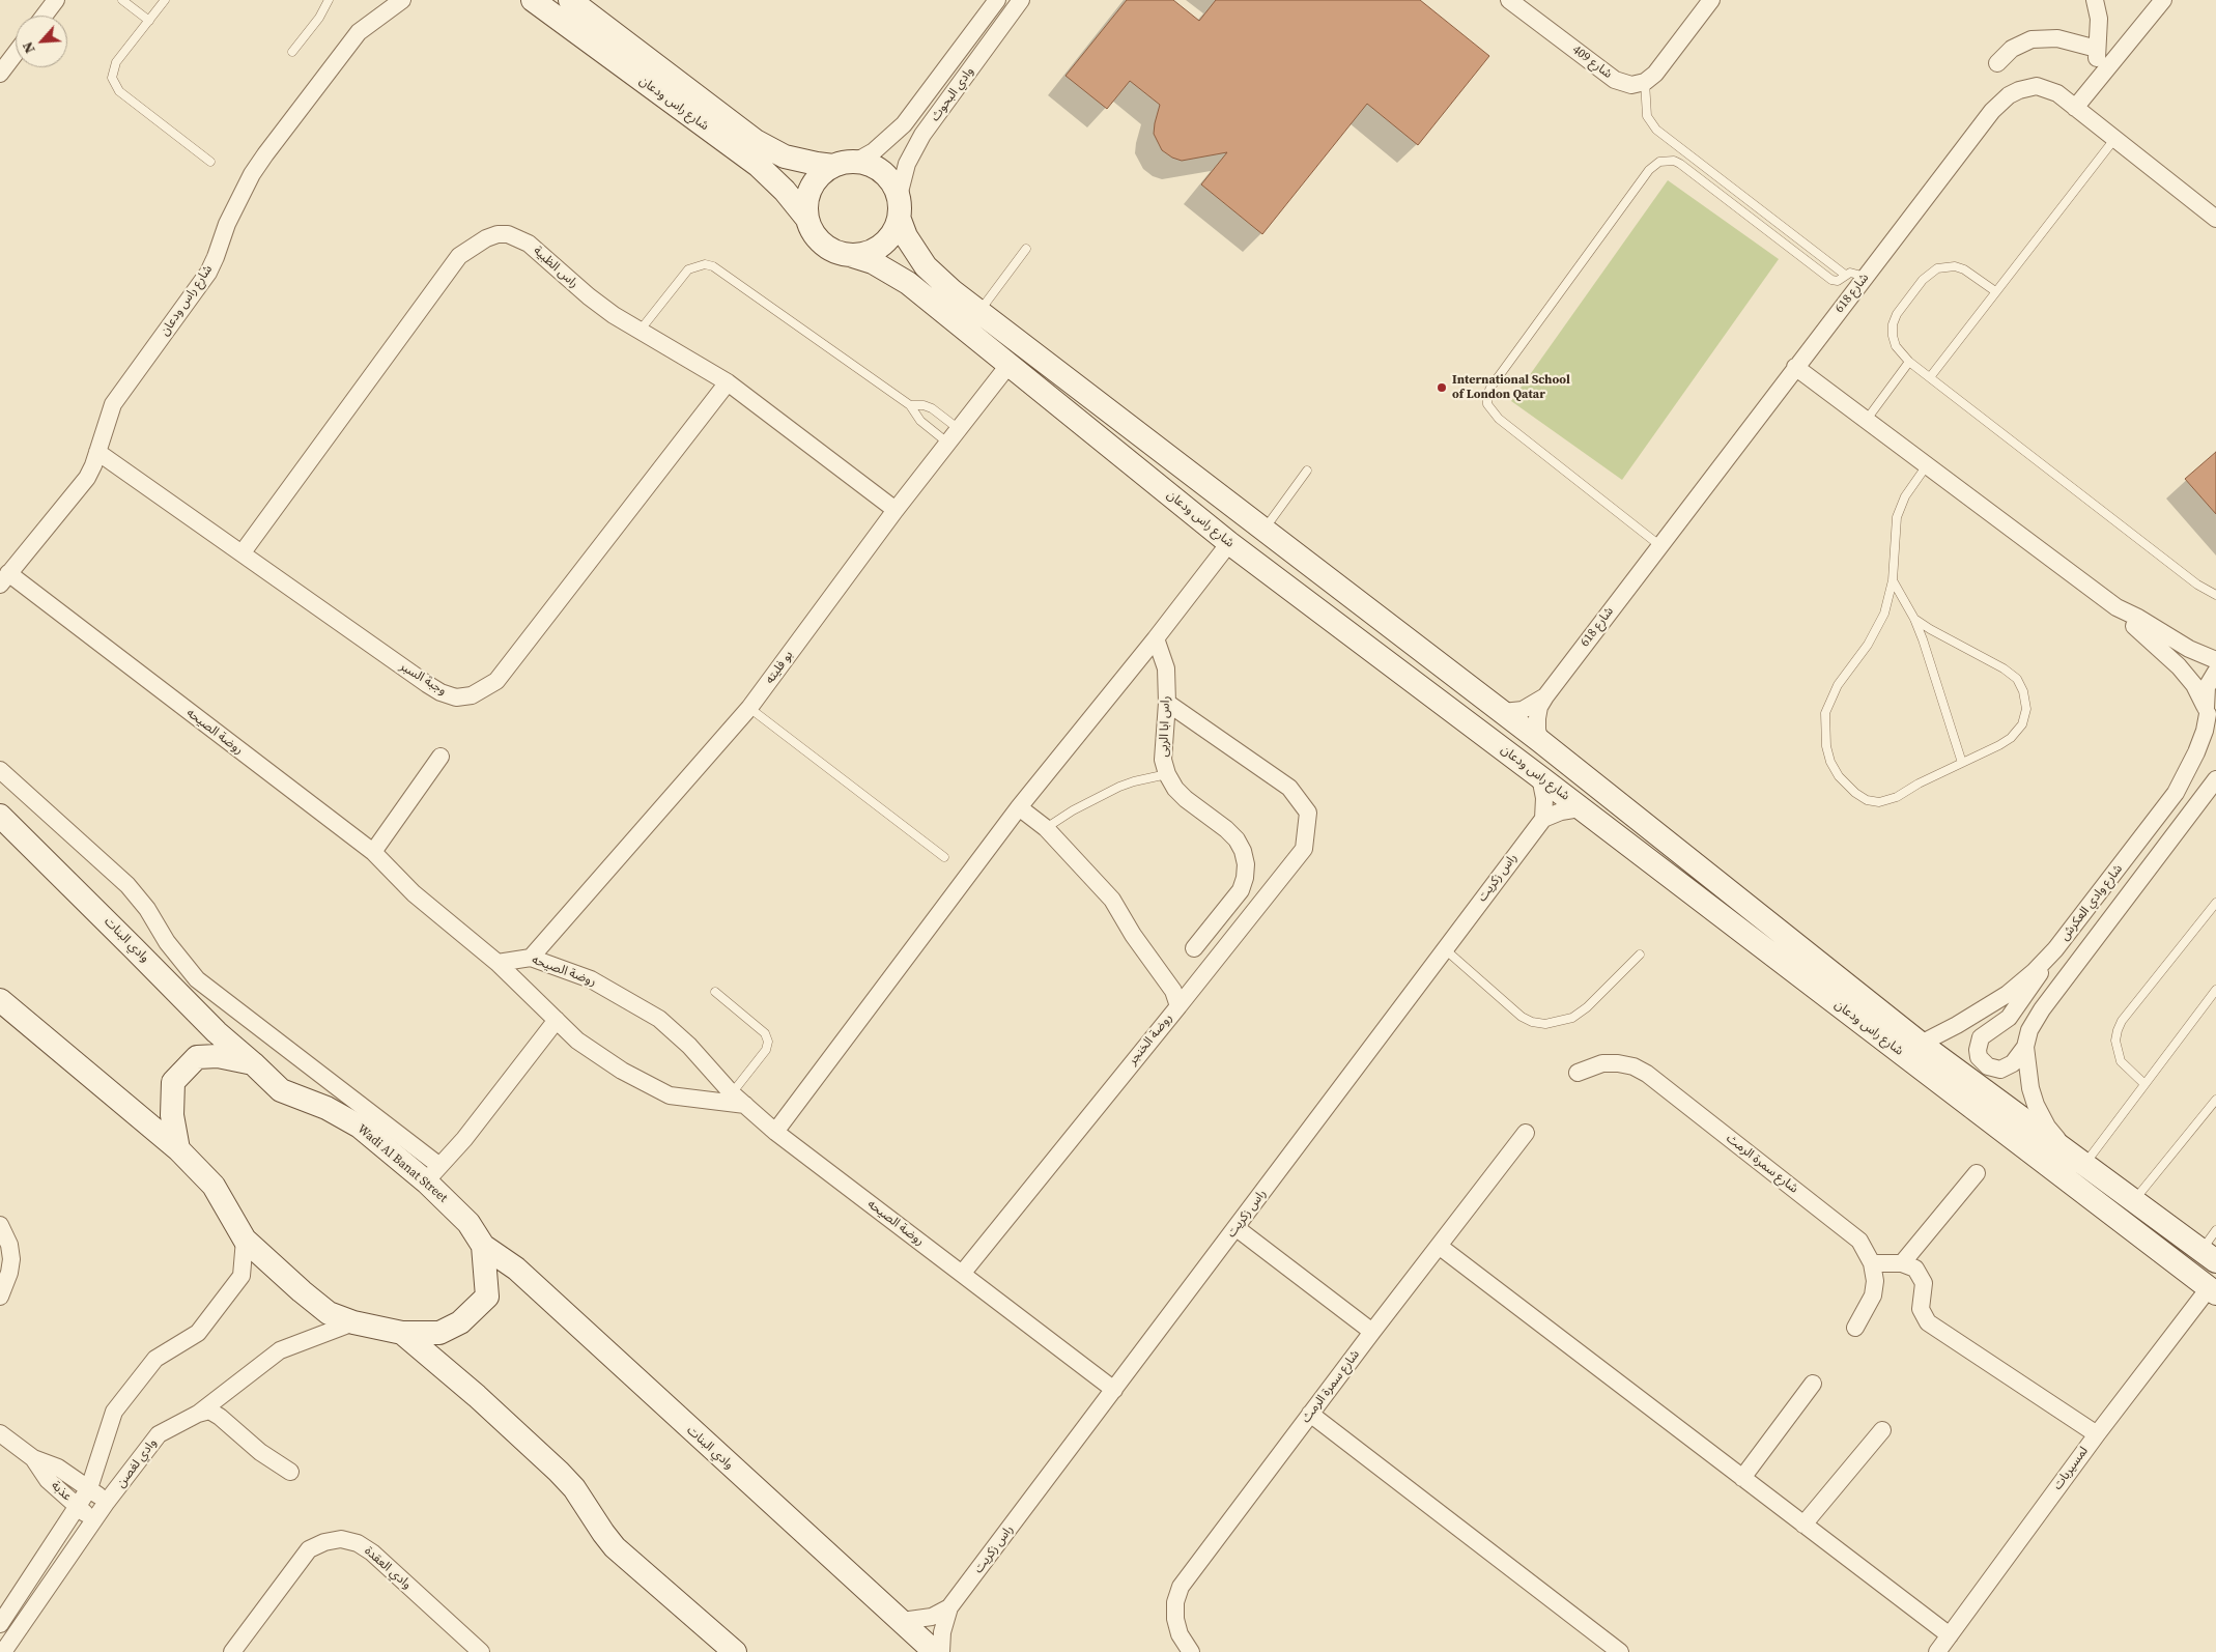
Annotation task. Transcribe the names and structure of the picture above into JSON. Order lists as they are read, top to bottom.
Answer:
{
  "streets": {
    "street": [
      "شارع 409",
      "وادي البحوث",
      "شارع راس ودعان",
      "راس الظبية",
      "شارع 618",
      "بو فليته",
      "وجبة السبر",
      "راس ابا الربى",
      "روضة الصيحه",
      "راس زكريت",
      "شارع وادي العكرش",
      "وادي البنات",
      "روضة الخنجر",
      "Wadi Al Banat Street",
      "شارع سمرة الرمث",
      "وادي لغصن",
      "لمسيربات",
      "عذبة",
      "وادي العقدة"
    ]
  },
  "crossings": [
    ["وادي البحوث", "شارع راس ودعان"],
    ["شارع راس ودعان", "شارع 618"],
    ["شارع راس ودعان", "بو فليته"],
    ["شارع راس ودعان", "وجبة السبر"],
    ["شارع راس ودعان", "روضة الصيحه"],
    ["شارع راس ودعان", "شارع وادي العكرش"],
    ["شارع راس ودعان", "لمسيربات"],
    ["راس الظبية", "بو فليته"],
    ["راس الظبية", "وجبة السبر"],
    ["بو فليته", "روضة الصيحه"],
    ["روضة الصيحه", "راس زكريت"],
    ["روضة الصيحه", "روضة الخنجر"],
    ["راس زكريت", "وادي البنات"],
    ["وادي البنات", "Wadi Al Banat Street"],
    ["Wadi Al Banat Street", "وادي لغصن"],
    ["وادي لغصن", "عذبة"]
  ],
  "places": ["International School of London Qatar"],
  "north": "bottom left"
}
